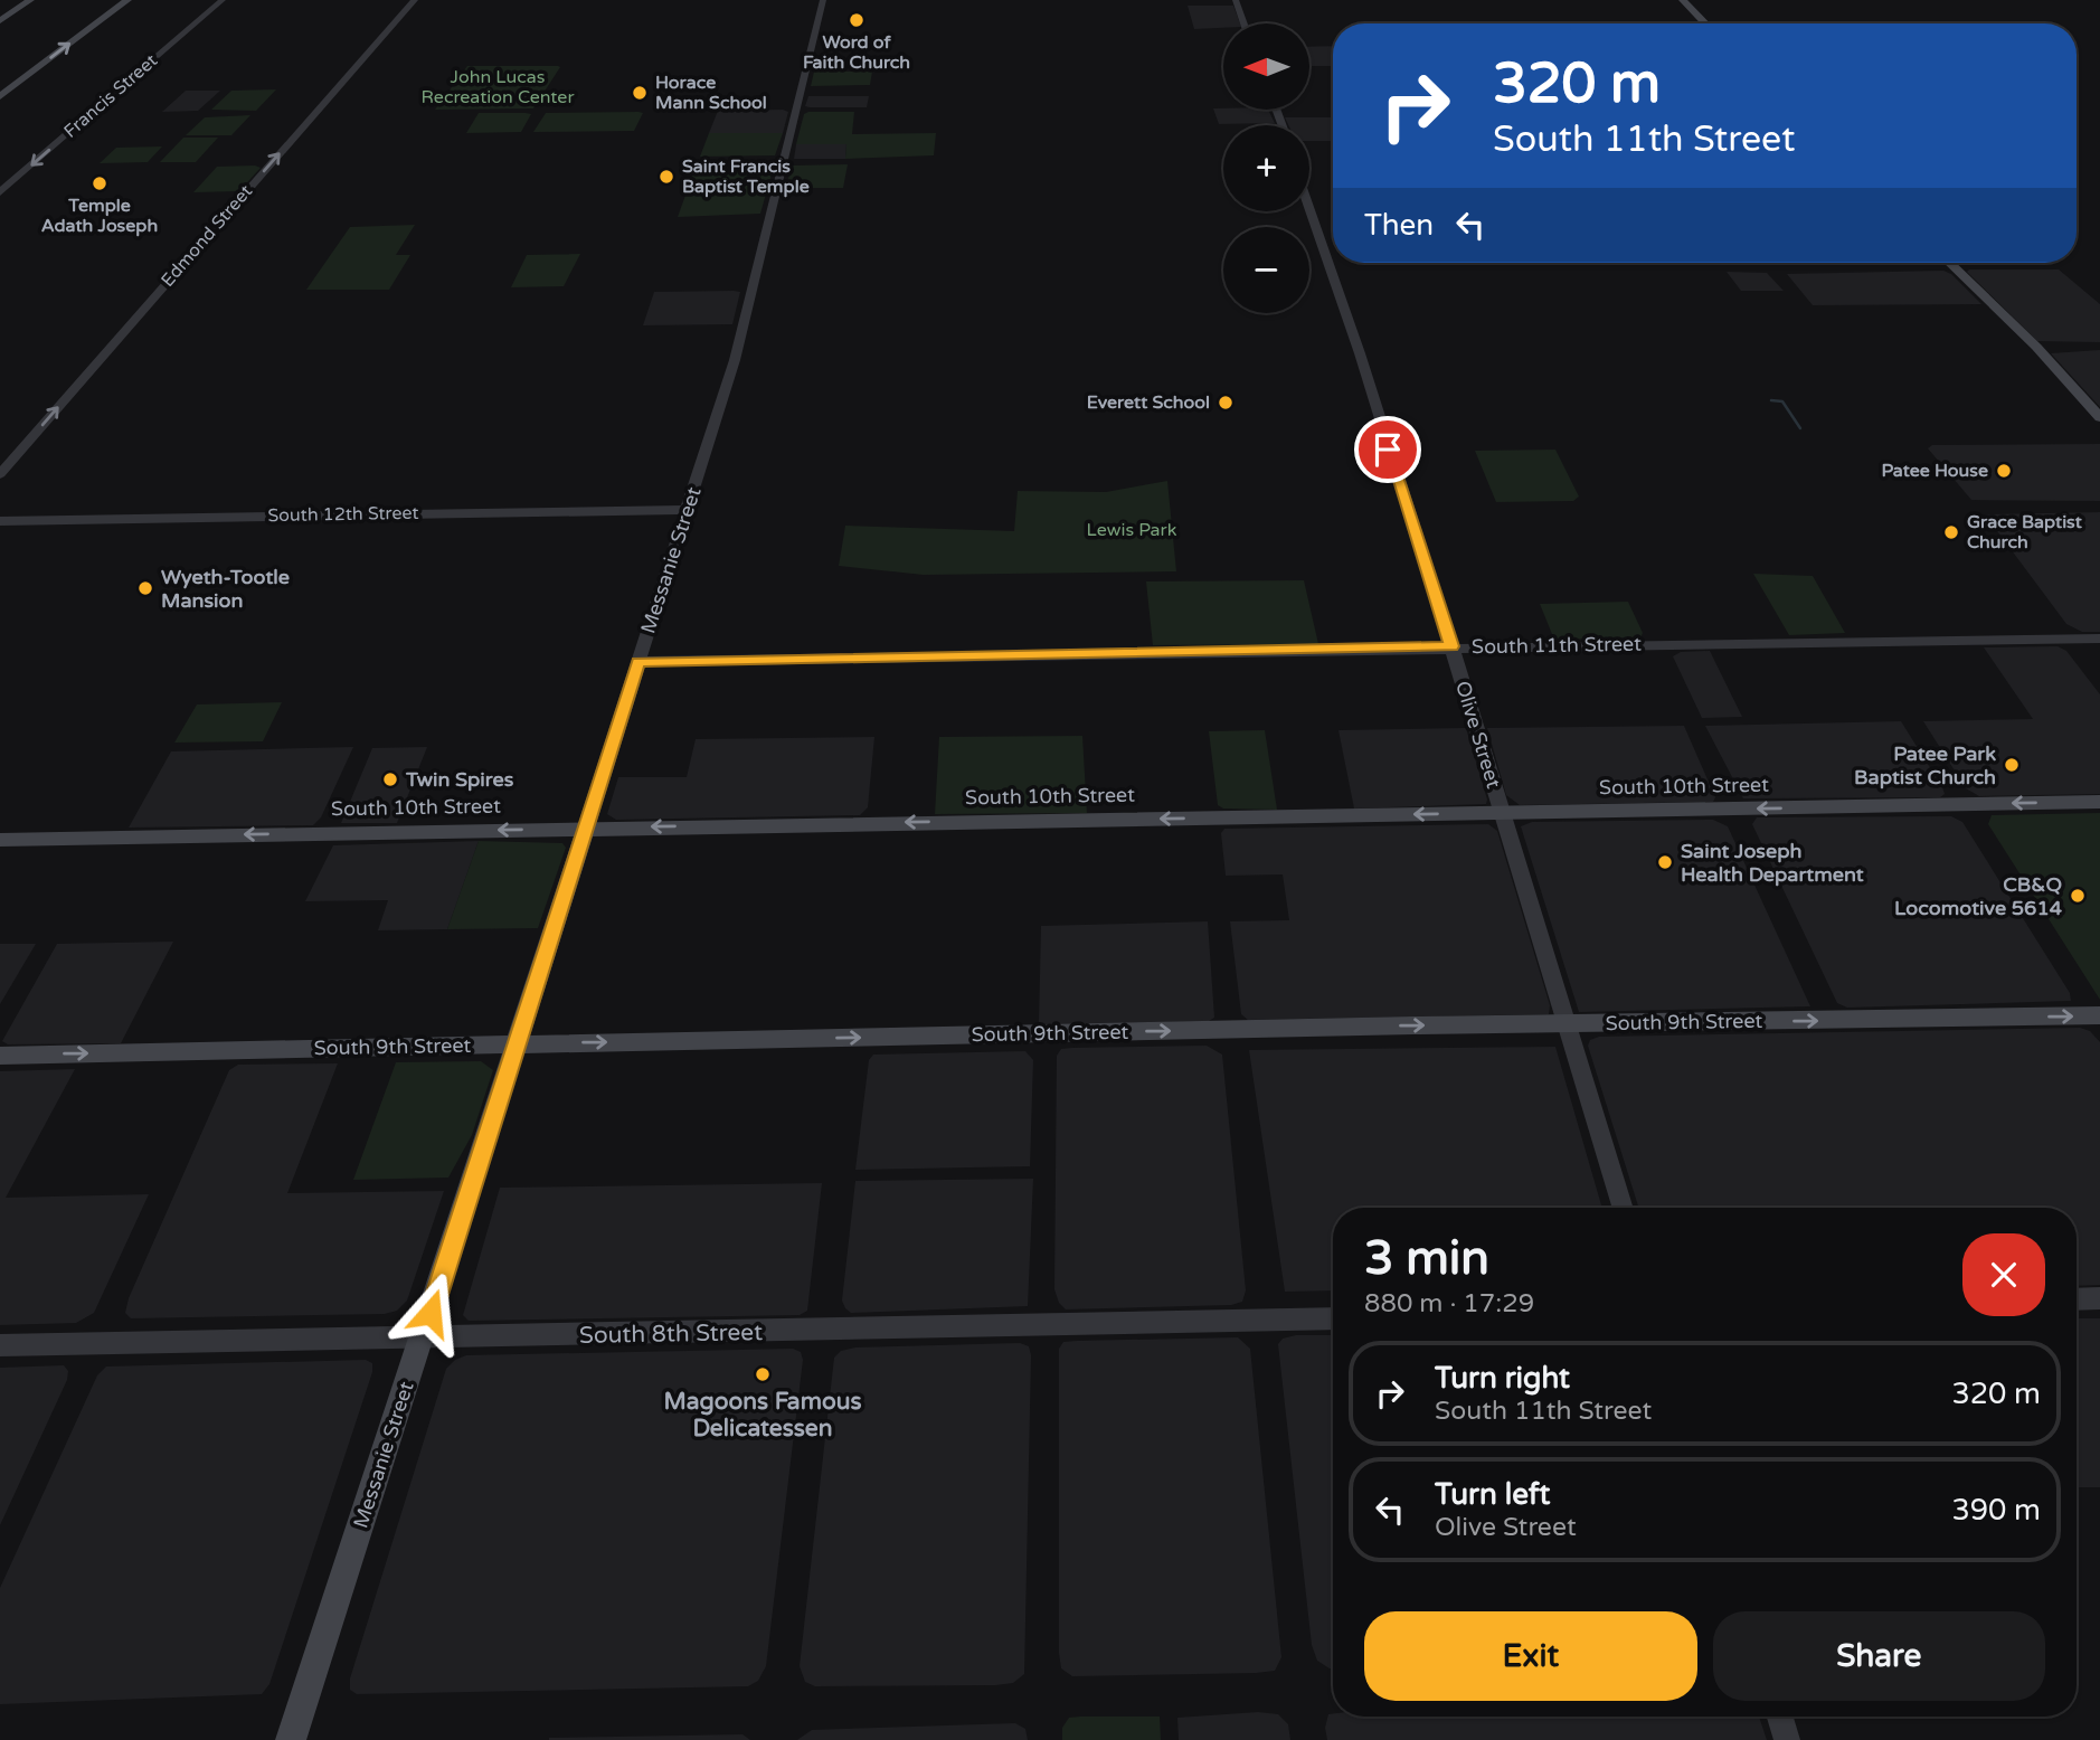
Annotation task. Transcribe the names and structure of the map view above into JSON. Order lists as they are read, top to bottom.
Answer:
{
  "streets": {
    "main road": ["Messanie Street", "South 10th Street", "South 9th Street"],
    "street": [
      "Francis Street",
      "Edmond Street",
      "South 12th Street",
      "South 11th Street",
      "Olive Street",
      "South 8th Street"
    ]
  },
  "crossings": [
    ["South 12th Street", "Messanie Street"],
    ["Messanie Street", "South 11th Street"],
    ["Messanie Street", "South 10th Street"],
    ["Messanie Street", "South 9th Street"],
    ["Messanie Street", "South 8th Street"],
    ["South 11th Street", "Olive Street"],
    ["Olive Street", "South 10th Street"],
    ["Olive Street", "South 9th Street"]
  ],
  "one_way": [
    "Francis Street",
    "Edmond Street",
    "South 10th Street",
    "South 9th Street"
  ],
  "parks": ["John Lucas Recreation Center", "Lewis Park"],
  "places": [
    "Word of Faith Church",
    "Horace Mann School",
    "Saint Francis Baptist Temple",
    "Temple Adath Joseph",
    "Everett School",
    "Patee House",
    "Grace Baptist Church",
    "Wyeth-Tootle Mansion",
    "Patee Park Baptist Church",
    "Twin Spires",
    "Saint Joseph Health Department",
    "CB&Q Locomotive 5614",
    "Magoons Famous Delicatessen"
  ],
  "north": "left",
  "page": {
    "map_buttons": ["+", "−"],
    "turn": ["320 m", "South 11th Street"],
    "then": "Then",
    "heading": ["3 min", "880 m · 17:29"],
    "list": [
      {
        "name": "Turn right",
        "note": "South 11th Street",
        "value": "320 m"
      },
      {
        "name": "Turn left",
        "note": "Olive Street",
        "value": "390 m"
      }
    ],
    "buttons": ["Exit", "Share"]
  }
}
